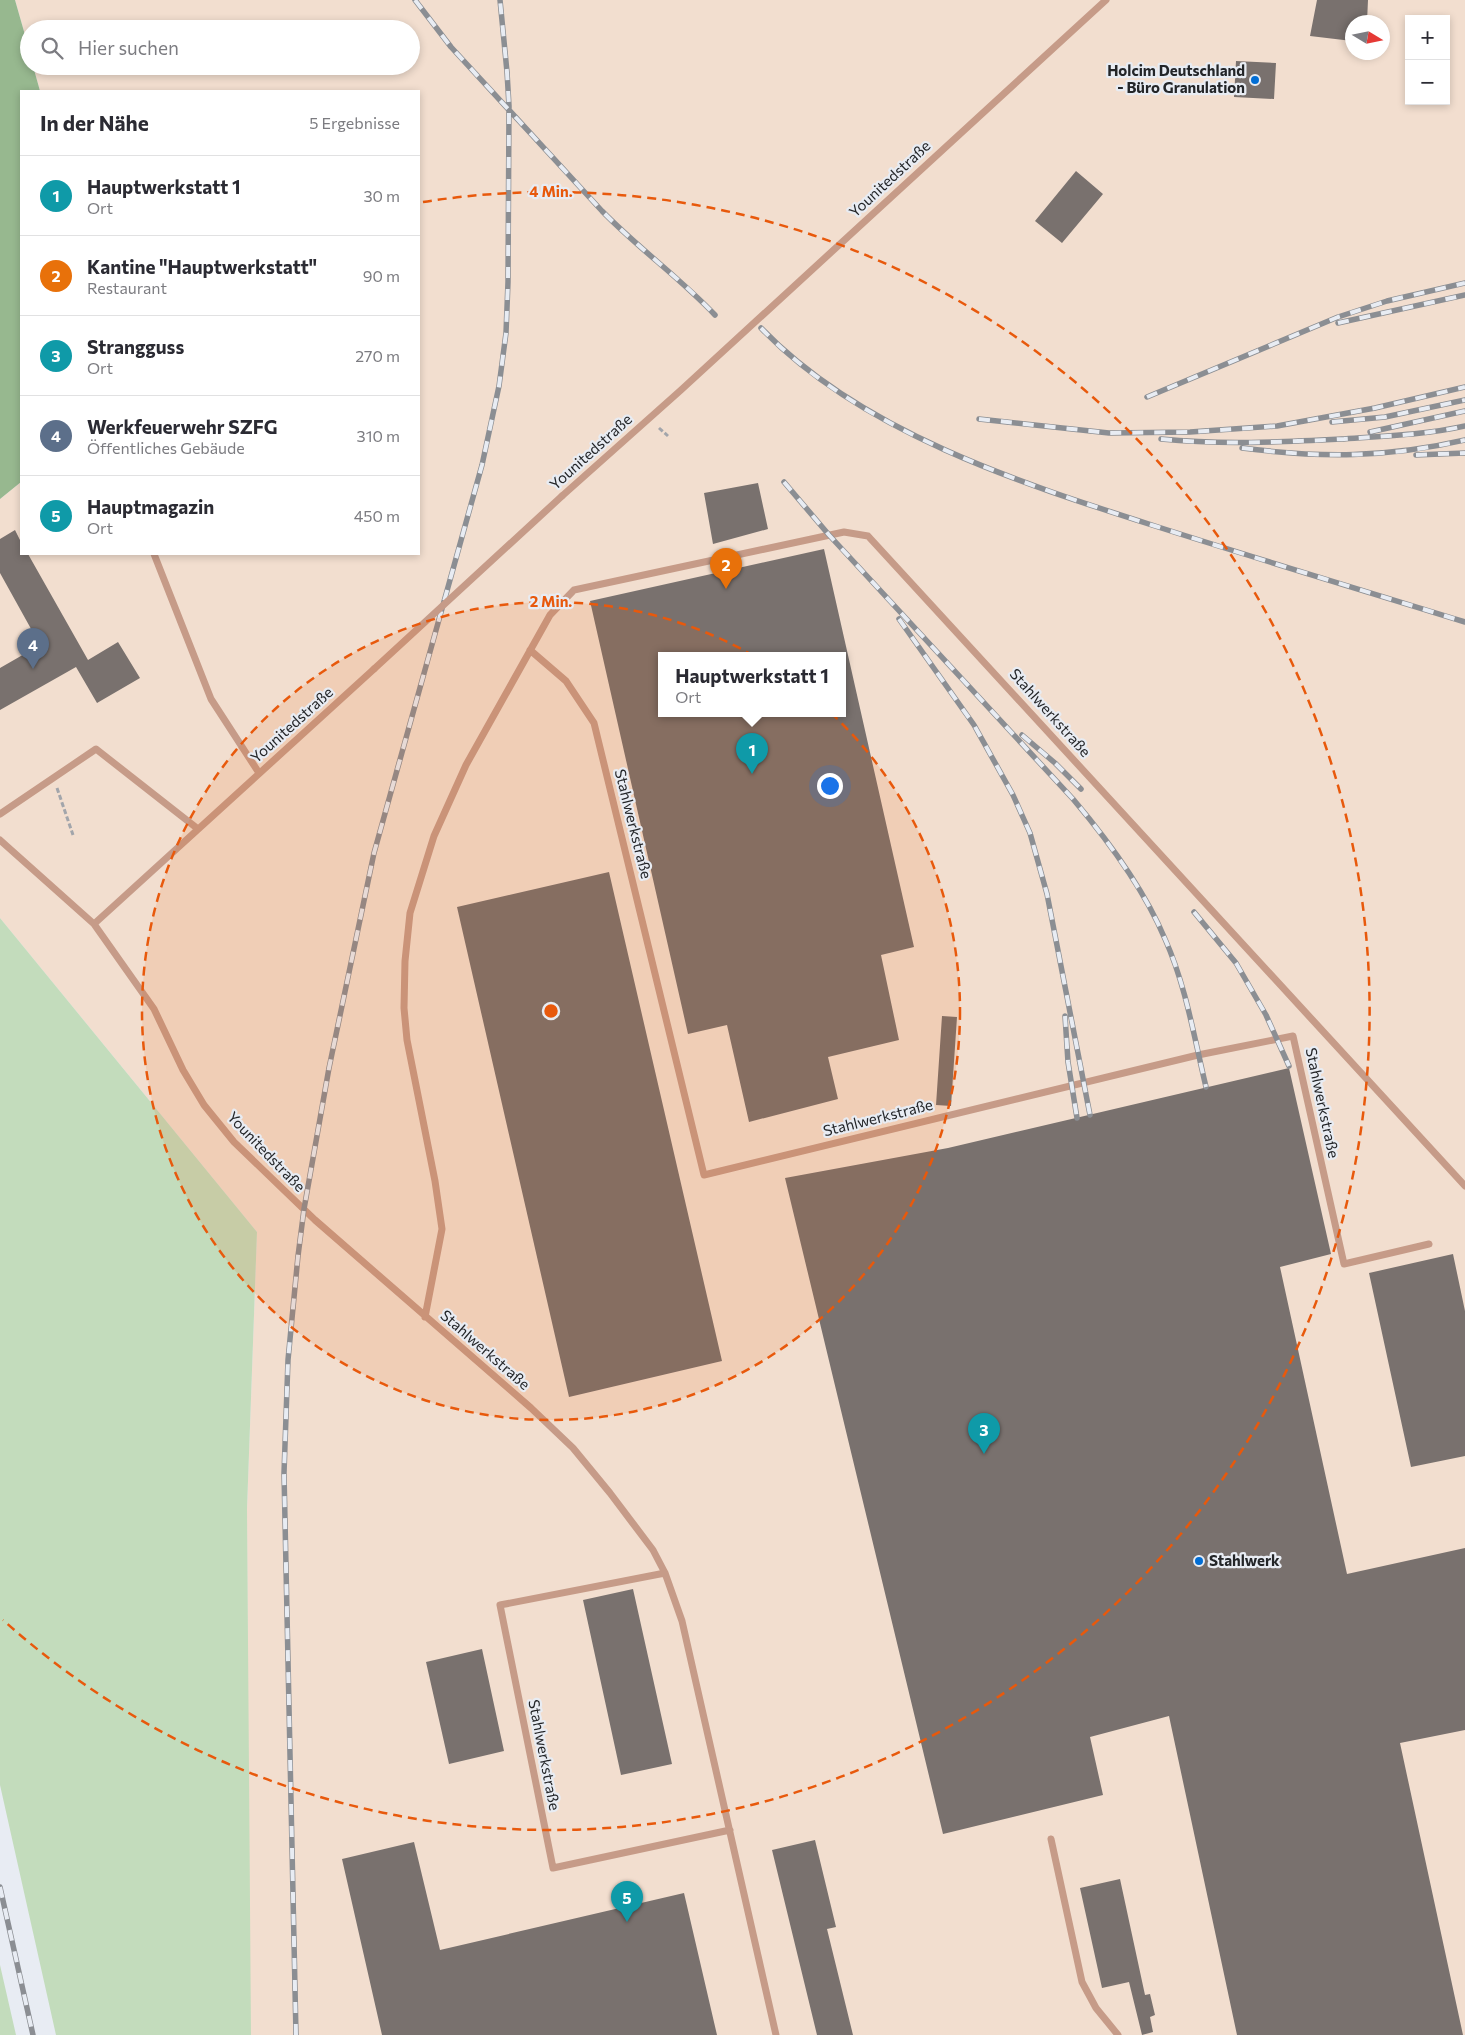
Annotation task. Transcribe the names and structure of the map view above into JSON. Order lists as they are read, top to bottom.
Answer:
{
  "streets": {
    "lane": ["Younitedstraße", "Stahlwerkstraße"]
  },
  "crossings": [
    ["Younitedstraße", "Stahlwerkstraße"]
  ],
  "places": ["Holcim Deutschland - Büro Granulation", "Stahlwerk"],
  "north": "right",
  "page": {
    "map_buttons": ["+", "−"],
    "search": "Hier suchen",
    "heading": ["In der Nähe", "5 Ergebnisse"],
    "list": [
      {
        "mark": "1",
        "name": "Hauptwerkstatt 1",
        "note": "Ort",
        "value": "30 m"
      },
      {
        "mark": "2",
        "name": "Kantine \"Hauptwerkstatt\"",
        "note": "Restaurant",
        "value": "90 m"
      },
      {
        "mark": "3",
        "name": "Strangguss",
        "note": "Ort",
        "value": "270 m"
      },
      {
        "mark": "4",
        "name": "Werkfeuerwehr SZFG",
        "note": "Öffentliches Gebäude",
        "value": "310 m"
      },
      {
        "mark": "5",
        "name": "Hauptmagazin",
        "note": "Ort",
        "value": "450 m"
      }
    ],
    "pins": [
      "2",
      "4",
      "1",
      "3",
      "5"
    ],
    "popup": ["Hauptwerkstatt 1", "Ort"]
  },
  "rings": ["4 Min.", "2 Min."]
}
